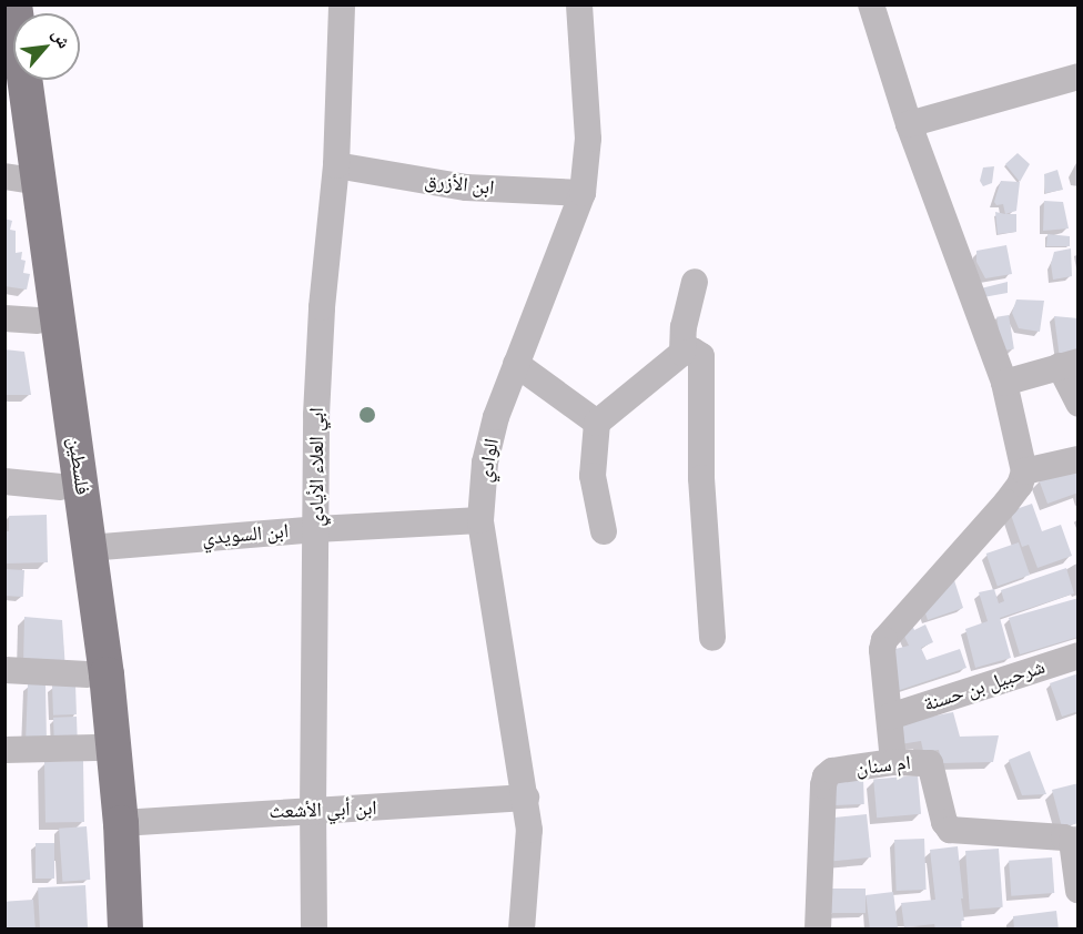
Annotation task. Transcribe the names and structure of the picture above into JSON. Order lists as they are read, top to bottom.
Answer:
{
  "streets": {
    "main road": ["فلسطين"],
    "street": [
      "ابن الأزرق",
      "الوادي",
      "ابي العلاء الأيادي",
      "ابن السويدي",
      "شرحبيل بن حسنة",
      "ام سنان",
      "ابن أبي الأشعث"
    ]
  },
  "crossings": [
    ["ابن الأزرق", "الوادي"],
    ["ابن الأزرق", "ابي العلاء الأيادي"],
    ["الوادي", "ابن السويدي"],
    ["الوادي", "ابن أبي الأشعث"],
    ["فلسطين", "ابن السويدي"],
    ["فلسطين", "ابن أبي الأشعث"],
    ["ابي العلاء الأيادي", "ابن السويدي"],
    ["ابي العلاء الأيادي", "ابن أبي الأشعث"]
  ],
  "north": "top right"
}
